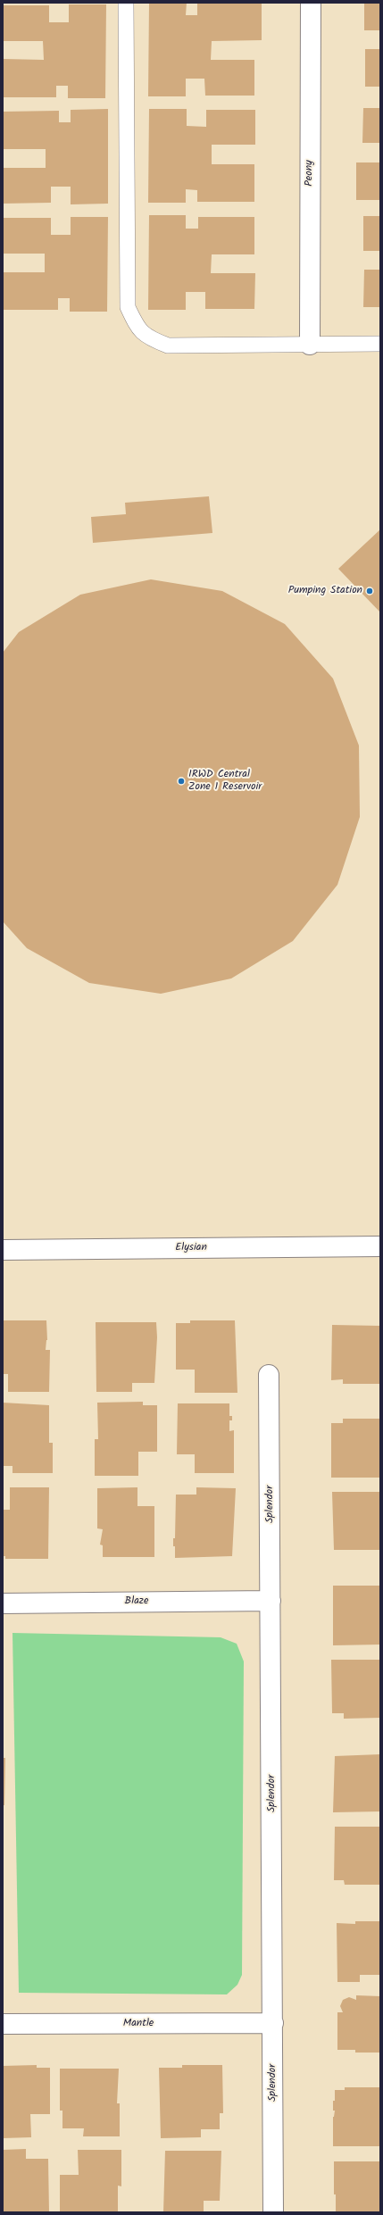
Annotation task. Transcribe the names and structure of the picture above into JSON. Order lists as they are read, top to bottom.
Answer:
{
  "streets": {
    "street": [
      "Peony",
      "Elysian",
      "Splendor",
      "Blaze",
      "Mantle"
    ]
  },
  "crossings": [
    ["Splendor", "Blaze"],
    ["Splendor", "Mantle"]
  ],
  "places": ["Pumping Station", "IRWD Central Zone 1 Reservoir"]
}
